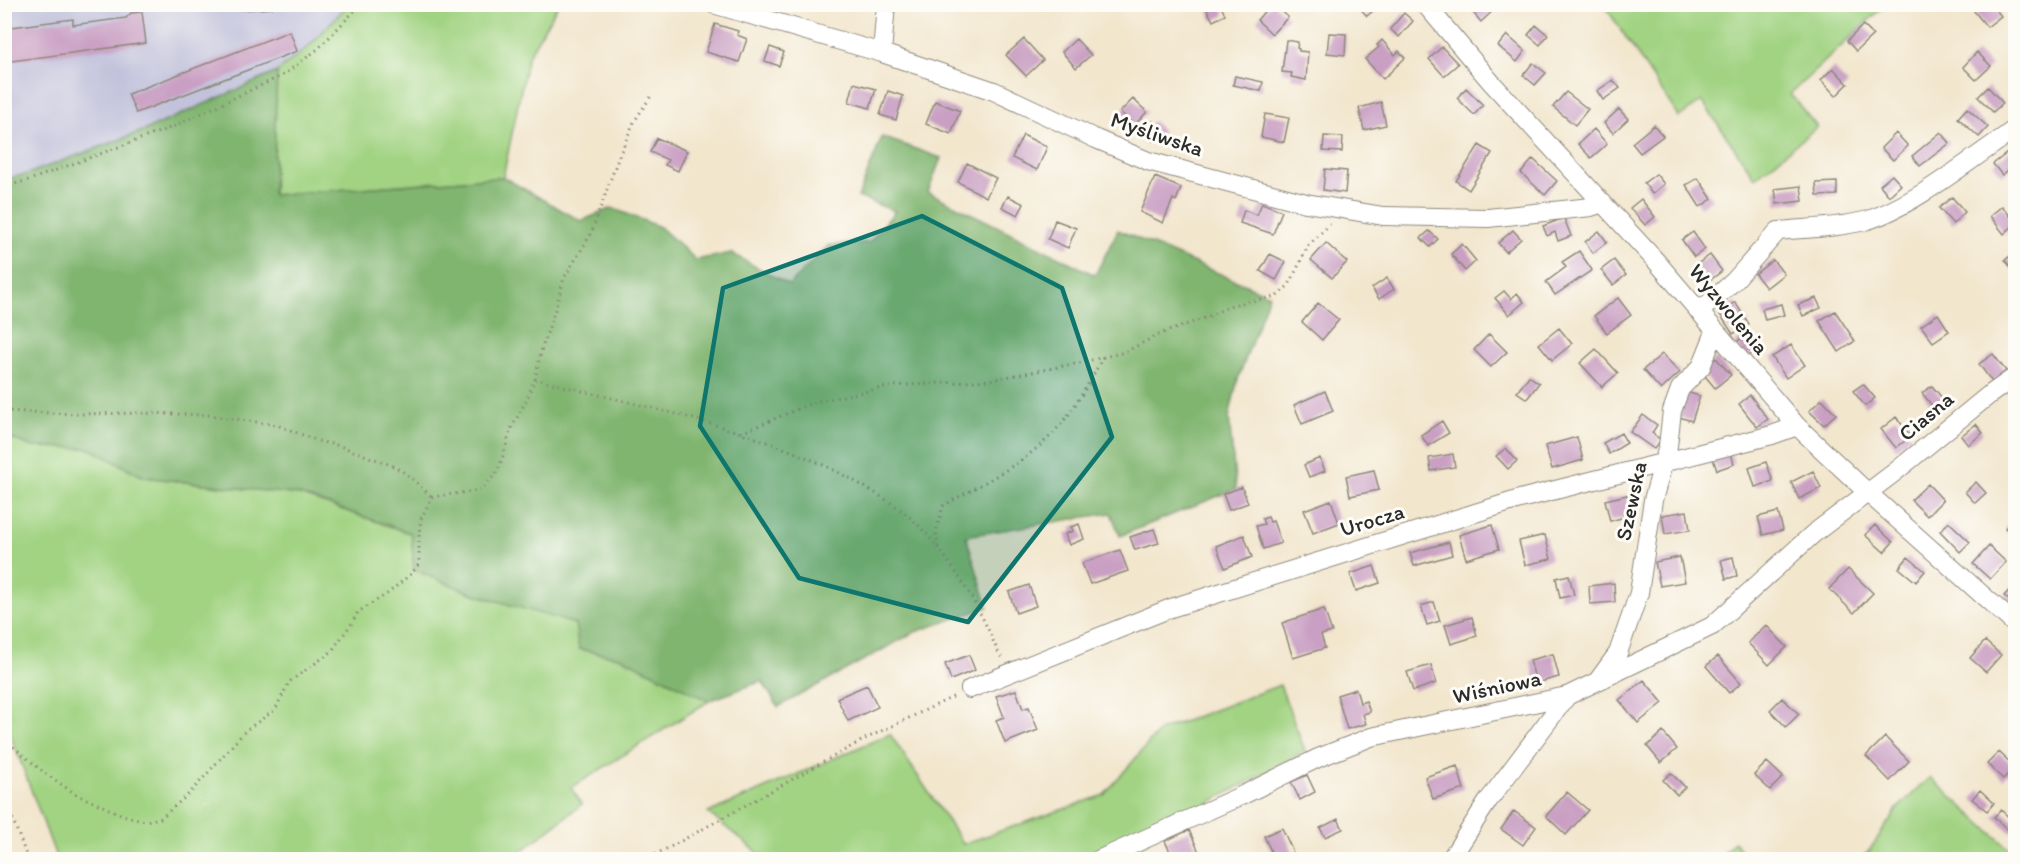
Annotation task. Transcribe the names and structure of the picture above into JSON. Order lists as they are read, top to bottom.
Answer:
{
  "streets": {
    "street": [
      "Myśliwska",
      "Wyzwolenia",
      "Ciasna",
      "Szewska",
      "Urocza",
      "Wiśniowa"
    ]
  },
  "crossings": [
    ["Myśliwska", "Wyzwolenia"],
    ["Wyzwolenia", "Ciasna"],
    ["Wyzwolenia", "Szewska"],
    ["Wyzwolenia", "Urocza"],
    ["Wyzwolenia", "Wiśniowa"],
    ["Ciasna", "Wiśniowa"],
    ["Szewska", "Urocza"],
    ["Szewska", "Wiśniowa"]
  ]
}
